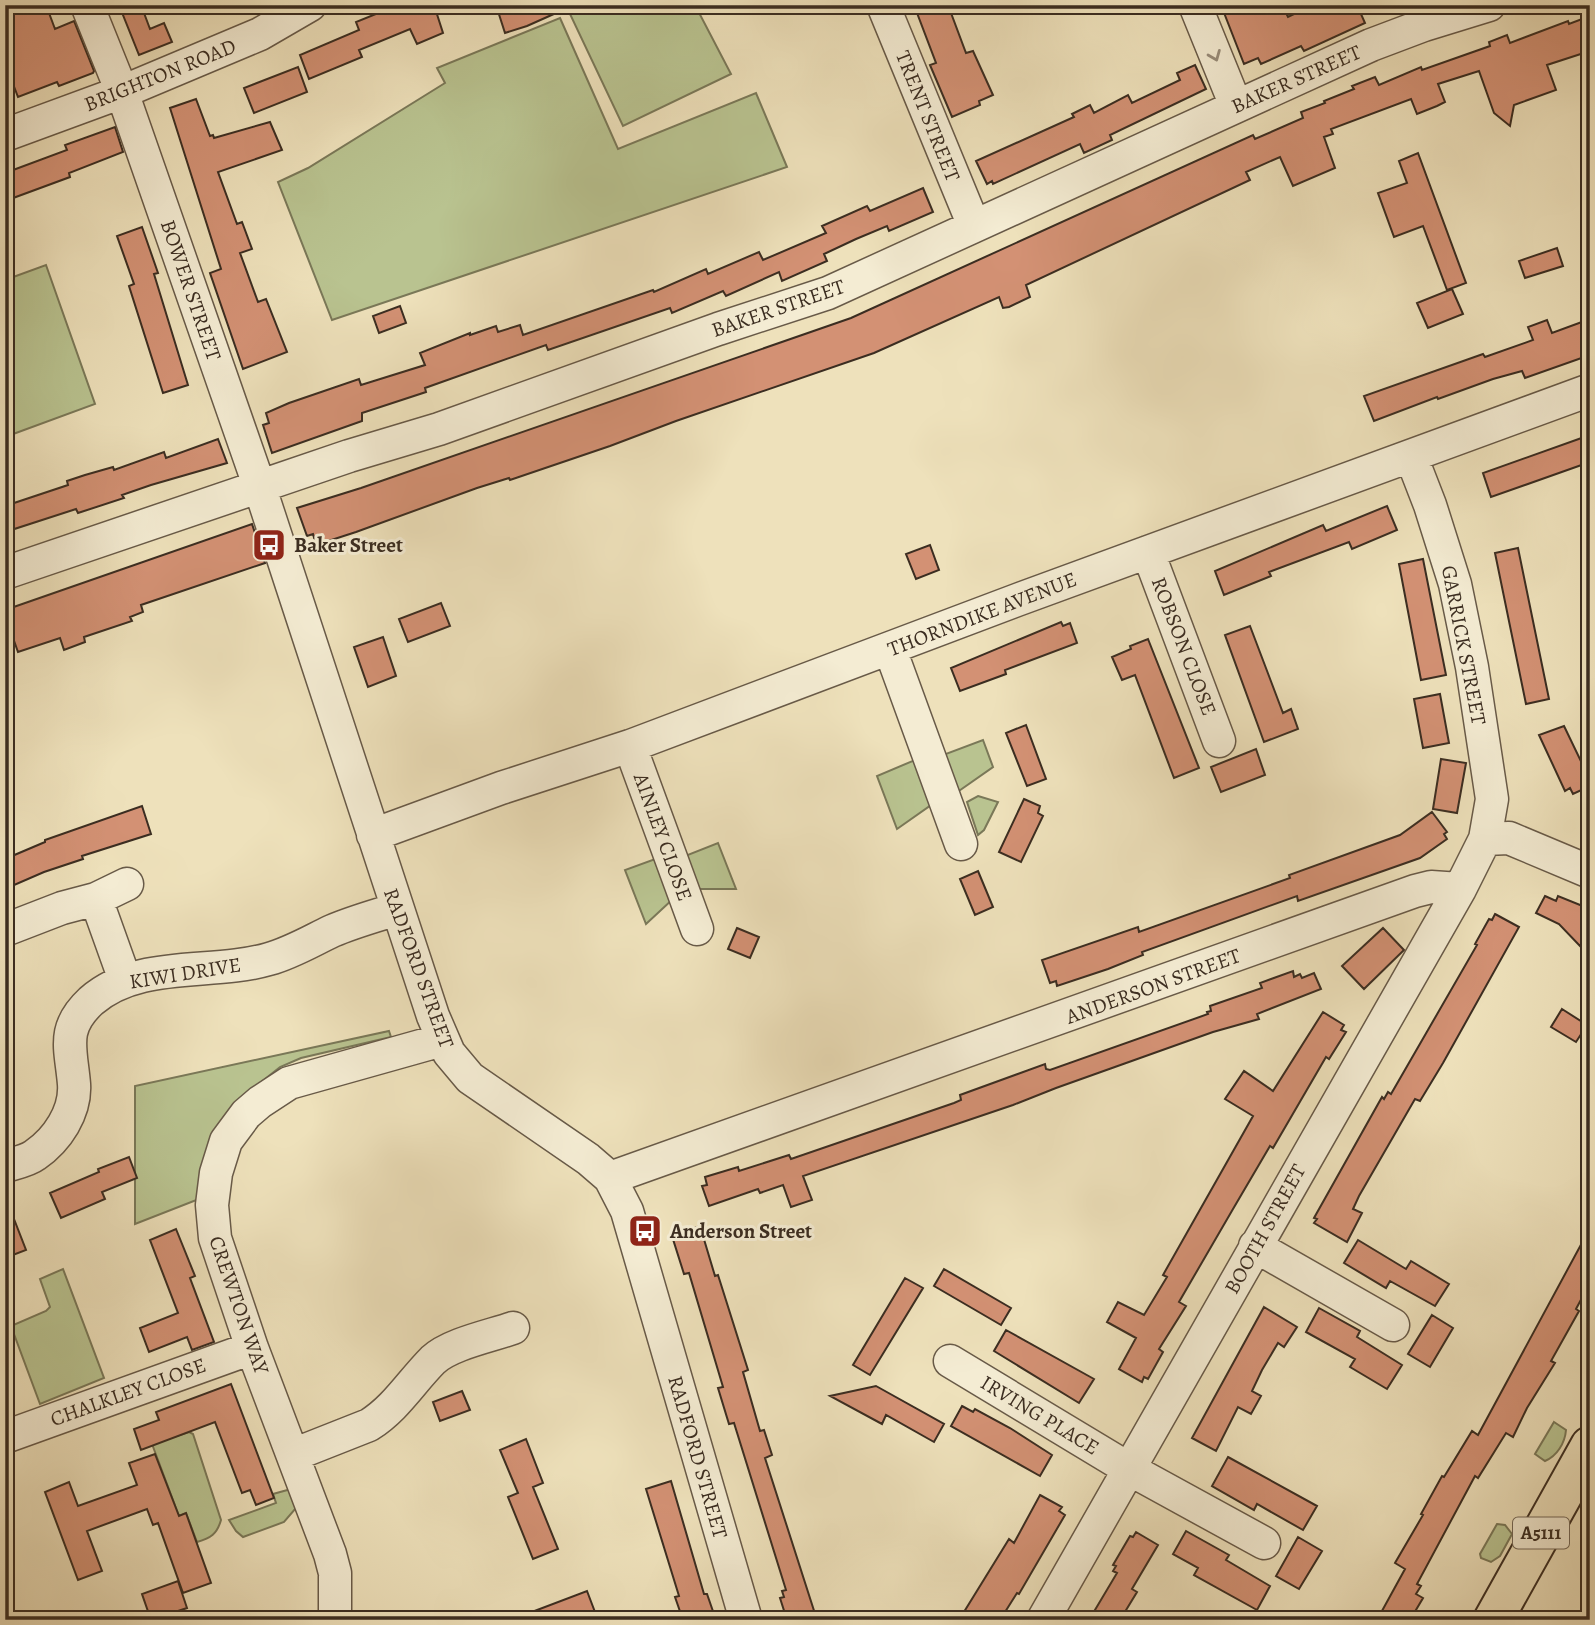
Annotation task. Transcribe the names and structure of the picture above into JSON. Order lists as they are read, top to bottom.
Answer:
{
  "streets": {
    "highway": ["A5111"],
    "street": [
      "BRIGHTON ROAD",
      "BAKER STREET",
      "TRENT STREET",
      "BOWER STREET",
      "THORNDIKE AVENUE",
      "GARRICK STREET",
      "ROBSON CLOSE",
      "AINLEY CLOSE",
      "RADFORD STREET",
      "KIWI DRIVE",
      "ANDERSON STREET",
      "BOOTH STREET",
      "CREWTON WAY",
      "CHALKLEY CLOSE",
      "IRVING PLACE"
    ]
  },
  "crossings": [
    ["BRIGHTON ROAD", "BOWER STREET"],
    ["BAKER STREET", "TRENT STREET"],
    ["BAKER STREET", "BOWER STREET"],
    ["BAKER STREET", "RADFORD STREET"],
    ["BOWER STREET", "RADFORD STREET"],
    ["THORNDIKE AVENUE", "GARRICK STREET"],
    ["THORNDIKE AVENUE", "ROBSON CLOSE"],
    ["THORNDIKE AVENUE", "AINLEY CLOSE"],
    ["THORNDIKE AVENUE", "RADFORD STREET"],
    ["GARRICK STREET", "BOOTH STREET"],
    ["RADFORD STREET", "KIWI DRIVE"],
    ["RADFORD STREET", "ANDERSON STREET"],
    ["RADFORD STREET", "CREWTON WAY"],
    ["ANDERSON STREET", "BOOTH STREET"],
    ["BOOTH STREET", "IRVING PLACE"],
    ["CREWTON WAY", "CHALKLEY CLOSE"]
  ],
  "places": {
    "bus stop": ["Baker Street", "Anderson Street"]
  }
}
